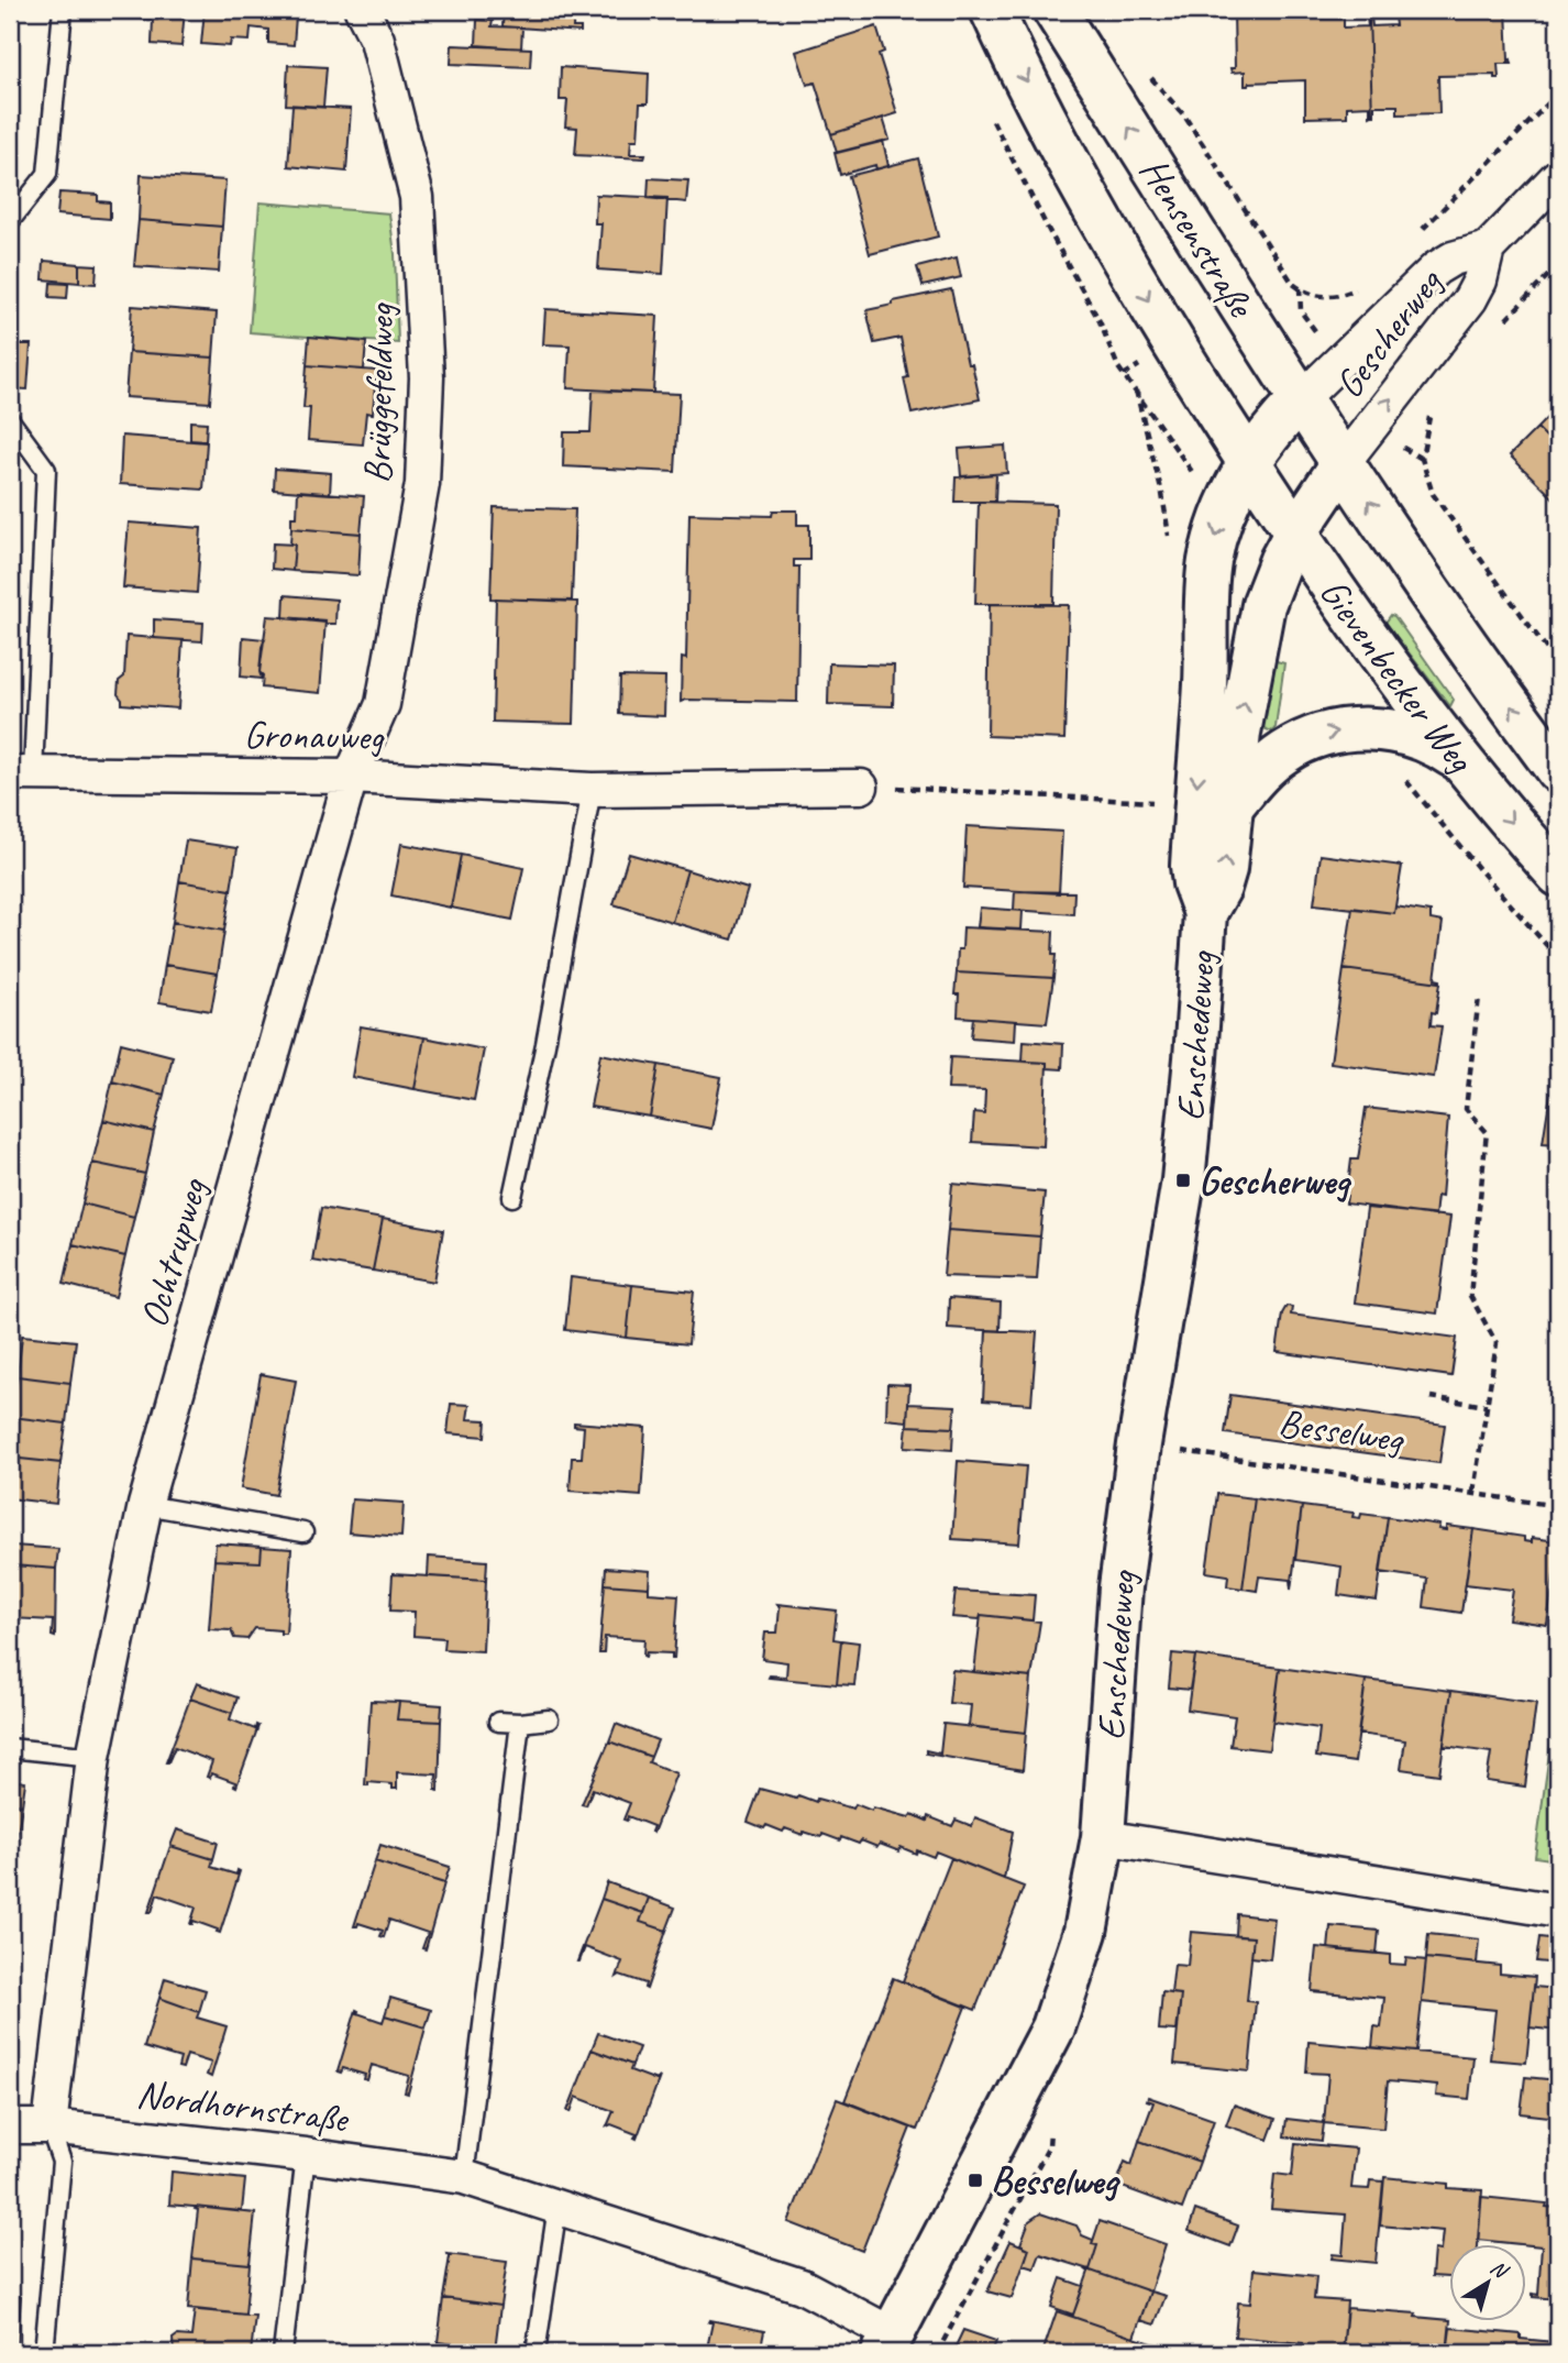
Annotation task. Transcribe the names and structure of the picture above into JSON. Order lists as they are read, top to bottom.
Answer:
{
  "streets": {
    "street": [
      "Hensenstraße",
      "Gescherweg",
      "Brüggefeldweg",
      "Gievenbecker Weg",
      "Gronauweg",
      "Enschedeweg",
      "Ochtrupweg",
      "Nordhornstraße"
    ],
    "path": ["Besselweg"]
  },
  "crossings": [
    ["Hensenstraße", "Gescherweg"],
    ["Hensenstraße", "Gievenbecker Weg"],
    ["Hensenstraße", "Enschedeweg"],
    ["Gescherweg", "Gievenbecker Weg"],
    ["Gescherweg", "Enschedeweg"],
    ["Brüggefeldweg", "Gronauweg"],
    ["Brüggefeldweg", "Ochtrupweg"],
    ["Gievenbecker Weg", "Enschedeweg"],
    ["Gronauweg", "Ochtrupweg"],
    ["Enschedeweg", "Besselweg"],
    ["Enschedeweg", "Nordhornstraße"],
    ["Ochtrupweg", "Nordhornstraße"]
  ],
  "places": {
    "transit": ["Gescherweg", "Besselweg"]
  },
  "north": "top right"
}
